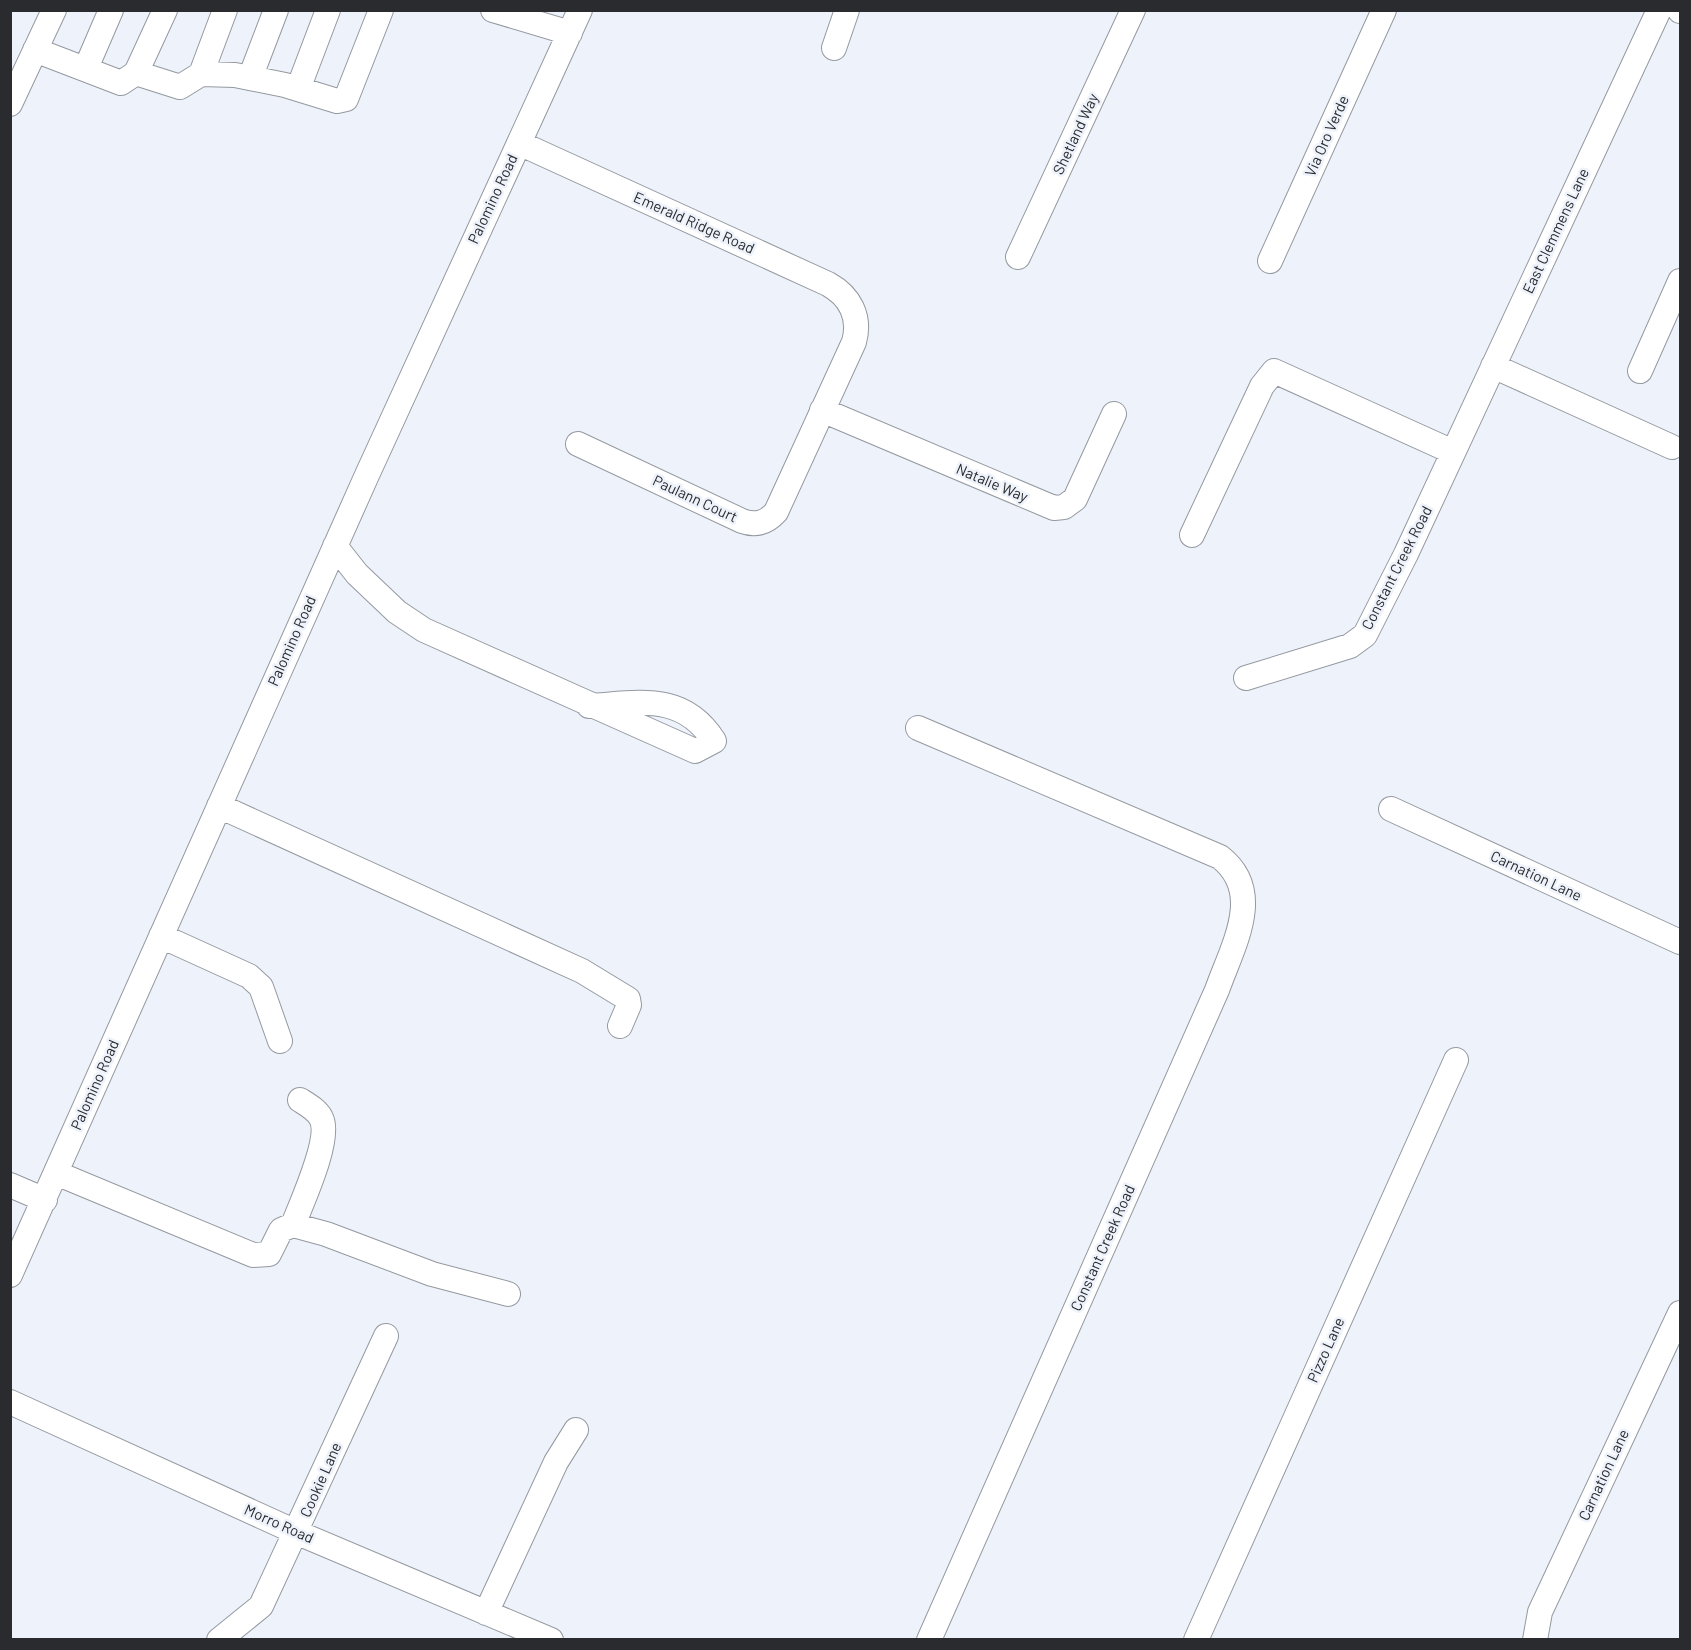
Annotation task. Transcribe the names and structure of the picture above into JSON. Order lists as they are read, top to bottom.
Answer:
{
  "streets": {
    "street": [
      "Shetland Way",
      "Via Oro Verde",
      "Palomino Road",
      "Emerald Ridge Road",
      "East Clemmens Lane",
      "Natalie Way",
      "Paulann Court",
      "Constant Creek Road",
      "Carnation Lane",
      "Pizzo Lane",
      "Cookie Lane",
      "Morro Road"
    ]
  },
  "crossings": [
    ["Palomino Road", "Emerald Ridge Road"],
    ["Emerald Ridge Road", "Paulann Court"],
    ["East Clemmens Lane", "Constant Creek Road"],
    ["Natalie Way", "Paulann Court"],
    ["Cookie Lane", "Morro Road"]
  ]
}
